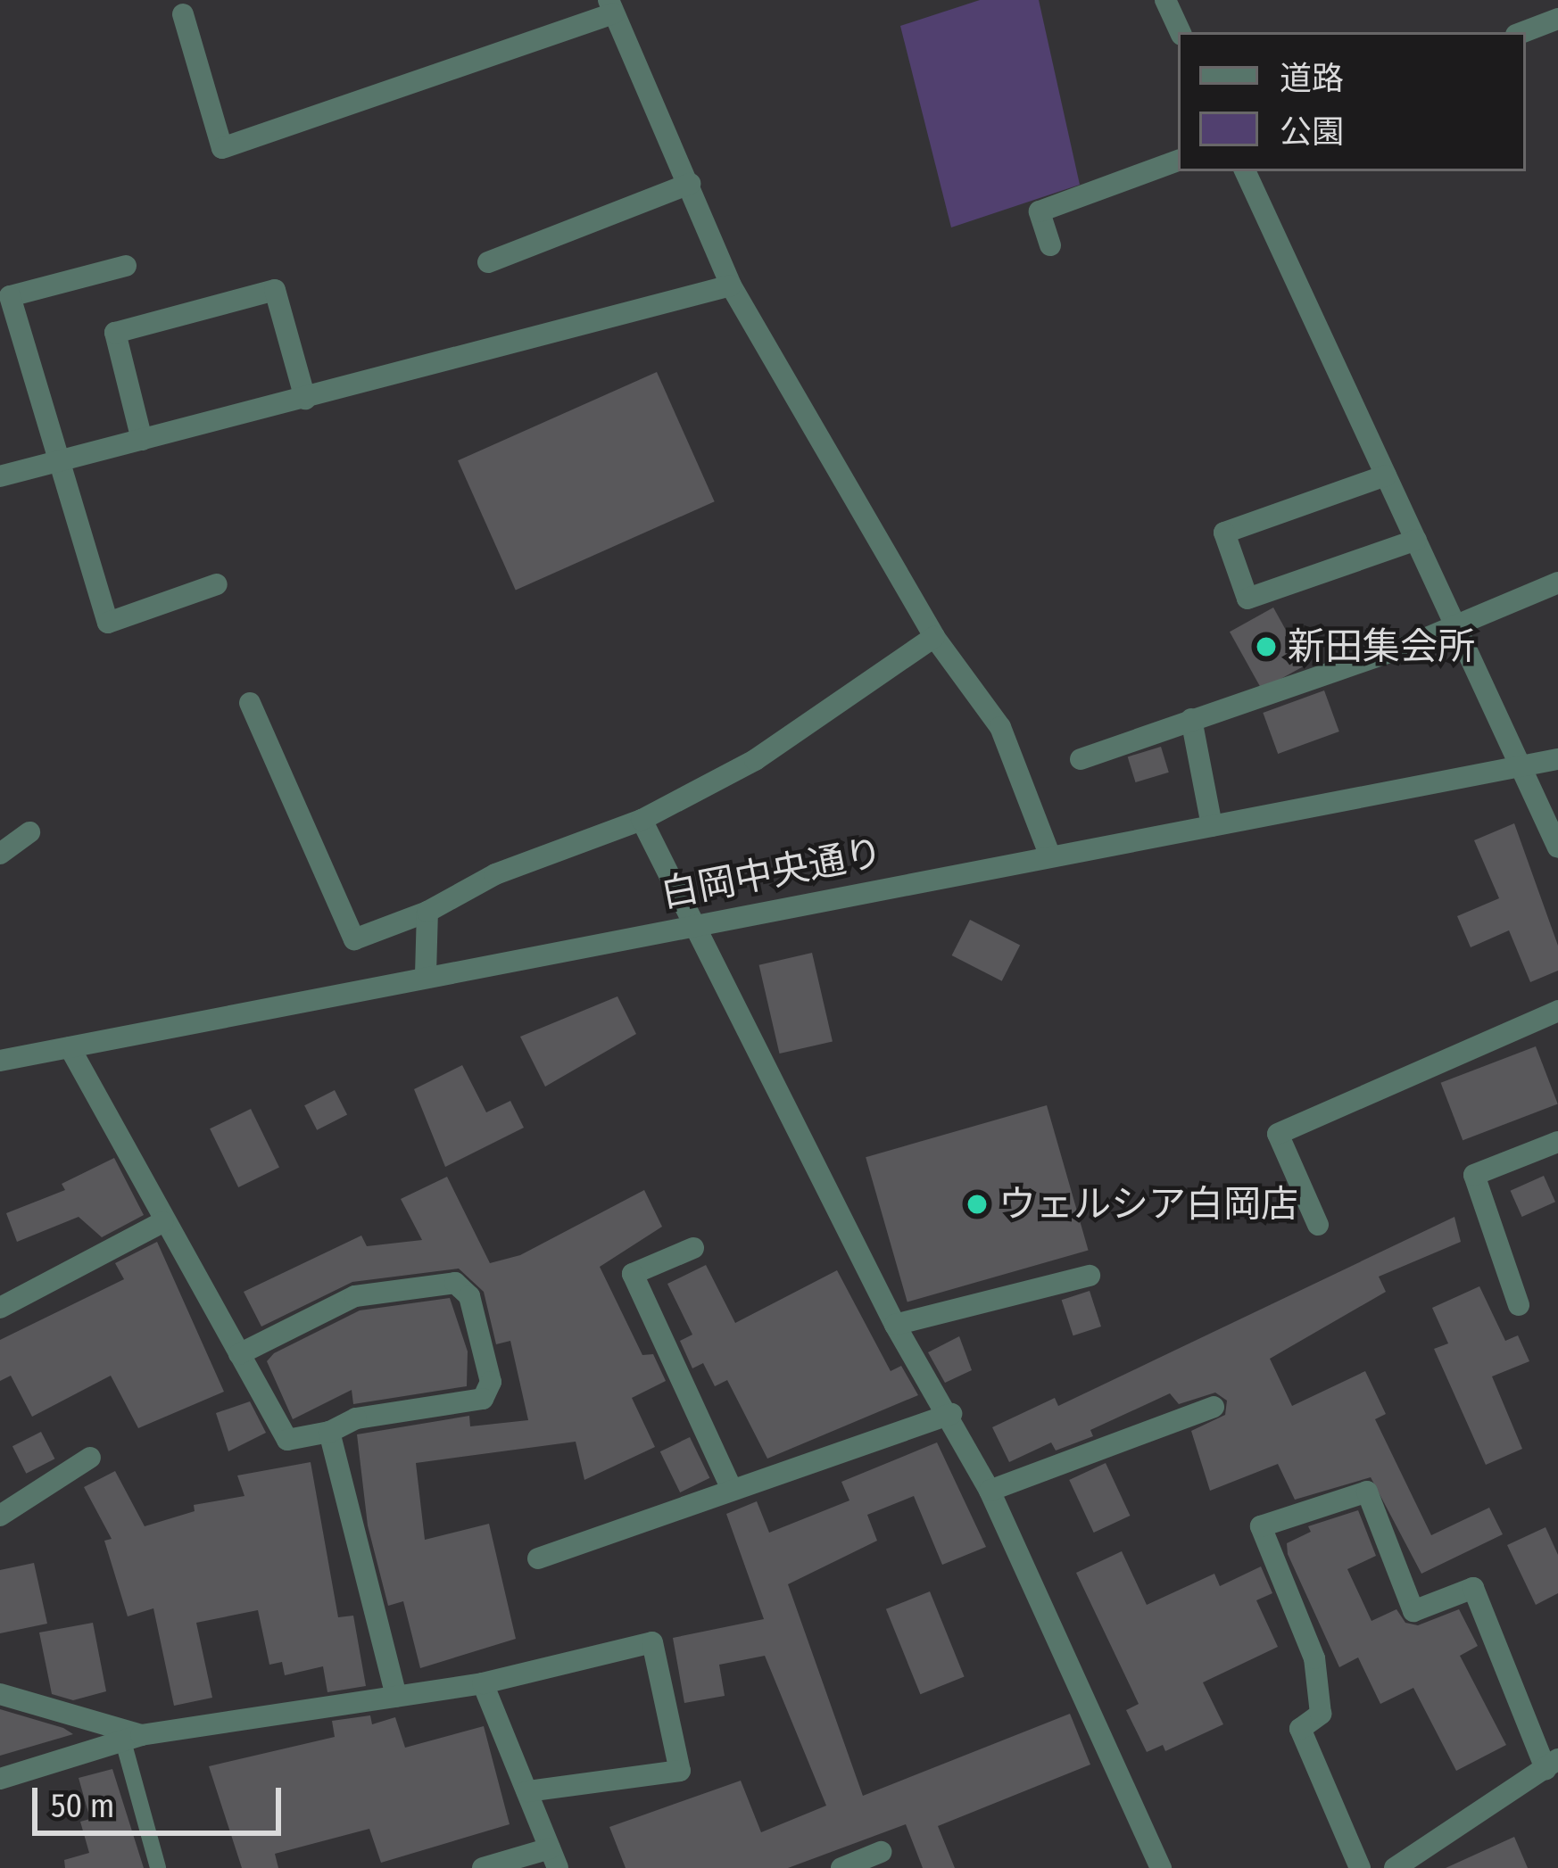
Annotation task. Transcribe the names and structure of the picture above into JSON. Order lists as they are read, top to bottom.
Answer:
{
  "streets": {
    "street": ["白岡中央通り"]
  },
  "places": ["新田集会所", "ウェルシア白岡店"],
  "legend": ["道路", "公園"],
  "scale_bar": "50 m"
}
